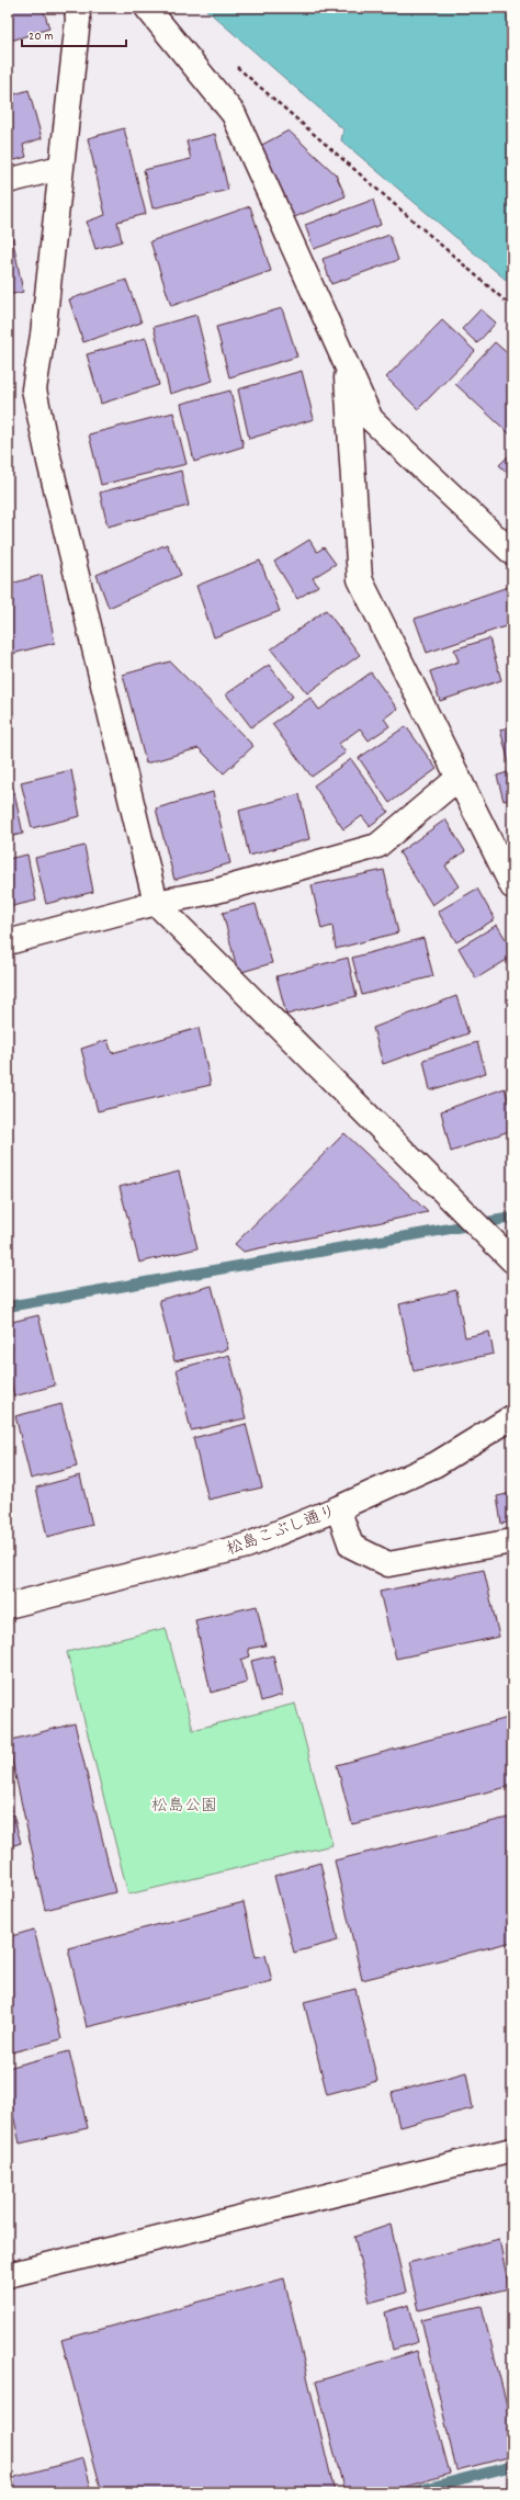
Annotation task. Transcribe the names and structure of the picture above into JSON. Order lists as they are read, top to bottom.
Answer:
{
  "streets": {
    "street": ["松島こぶし通り"]
  },
  "parks": ["松島公園"],
  "scale_bar": "20 m"
}
